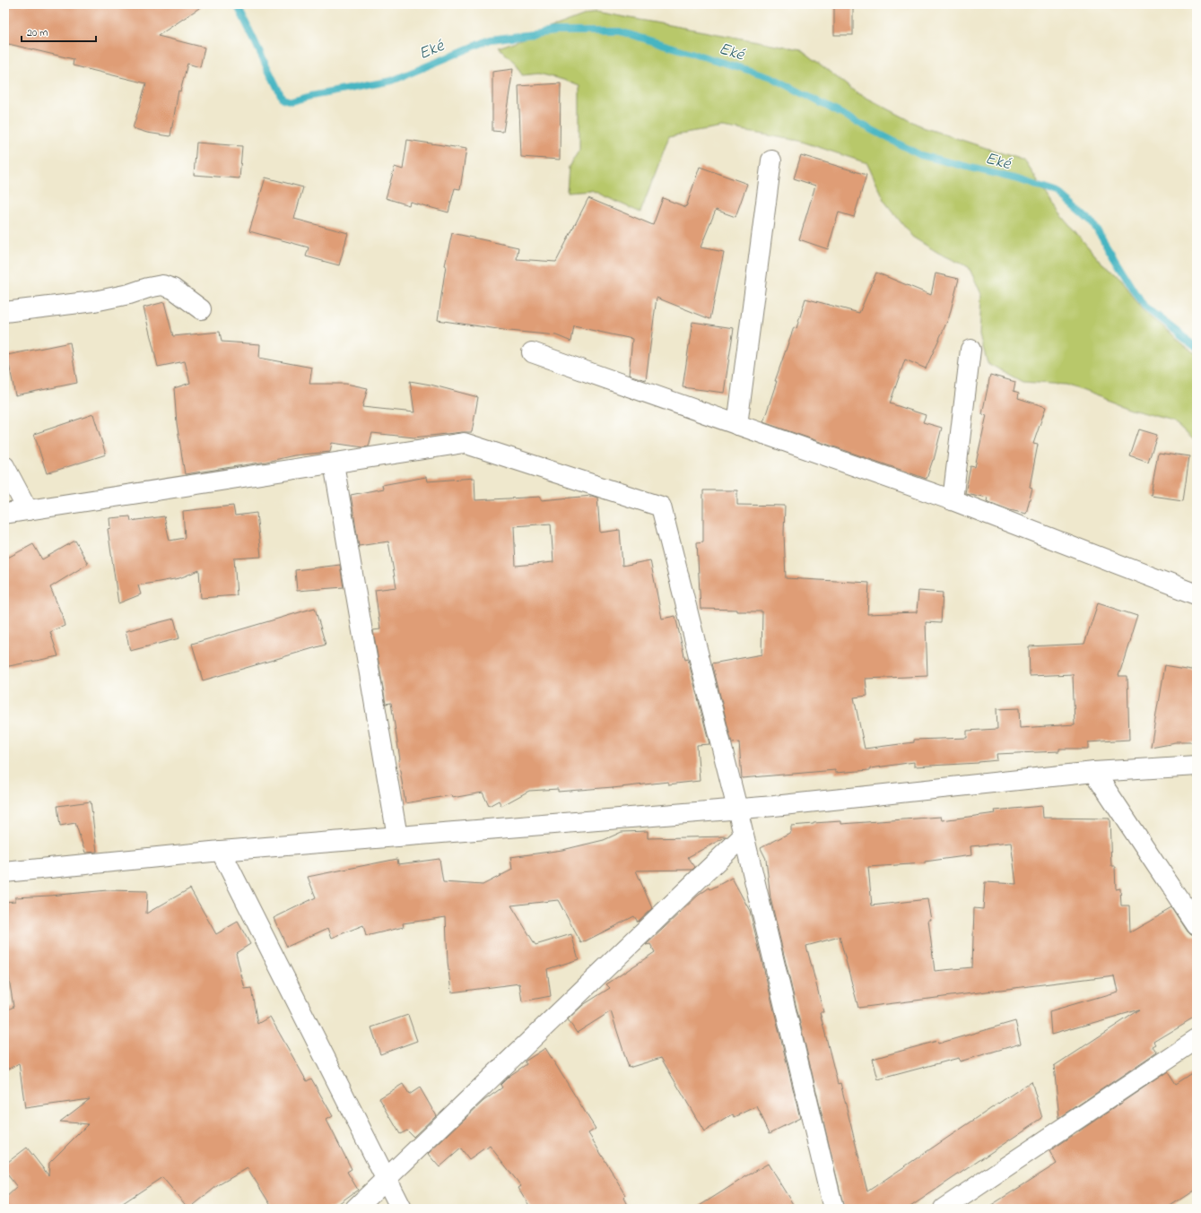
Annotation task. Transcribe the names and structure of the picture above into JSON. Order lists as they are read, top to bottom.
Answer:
{
  "water": ["Eké"],
  "scale_bar": "20 m"
}
